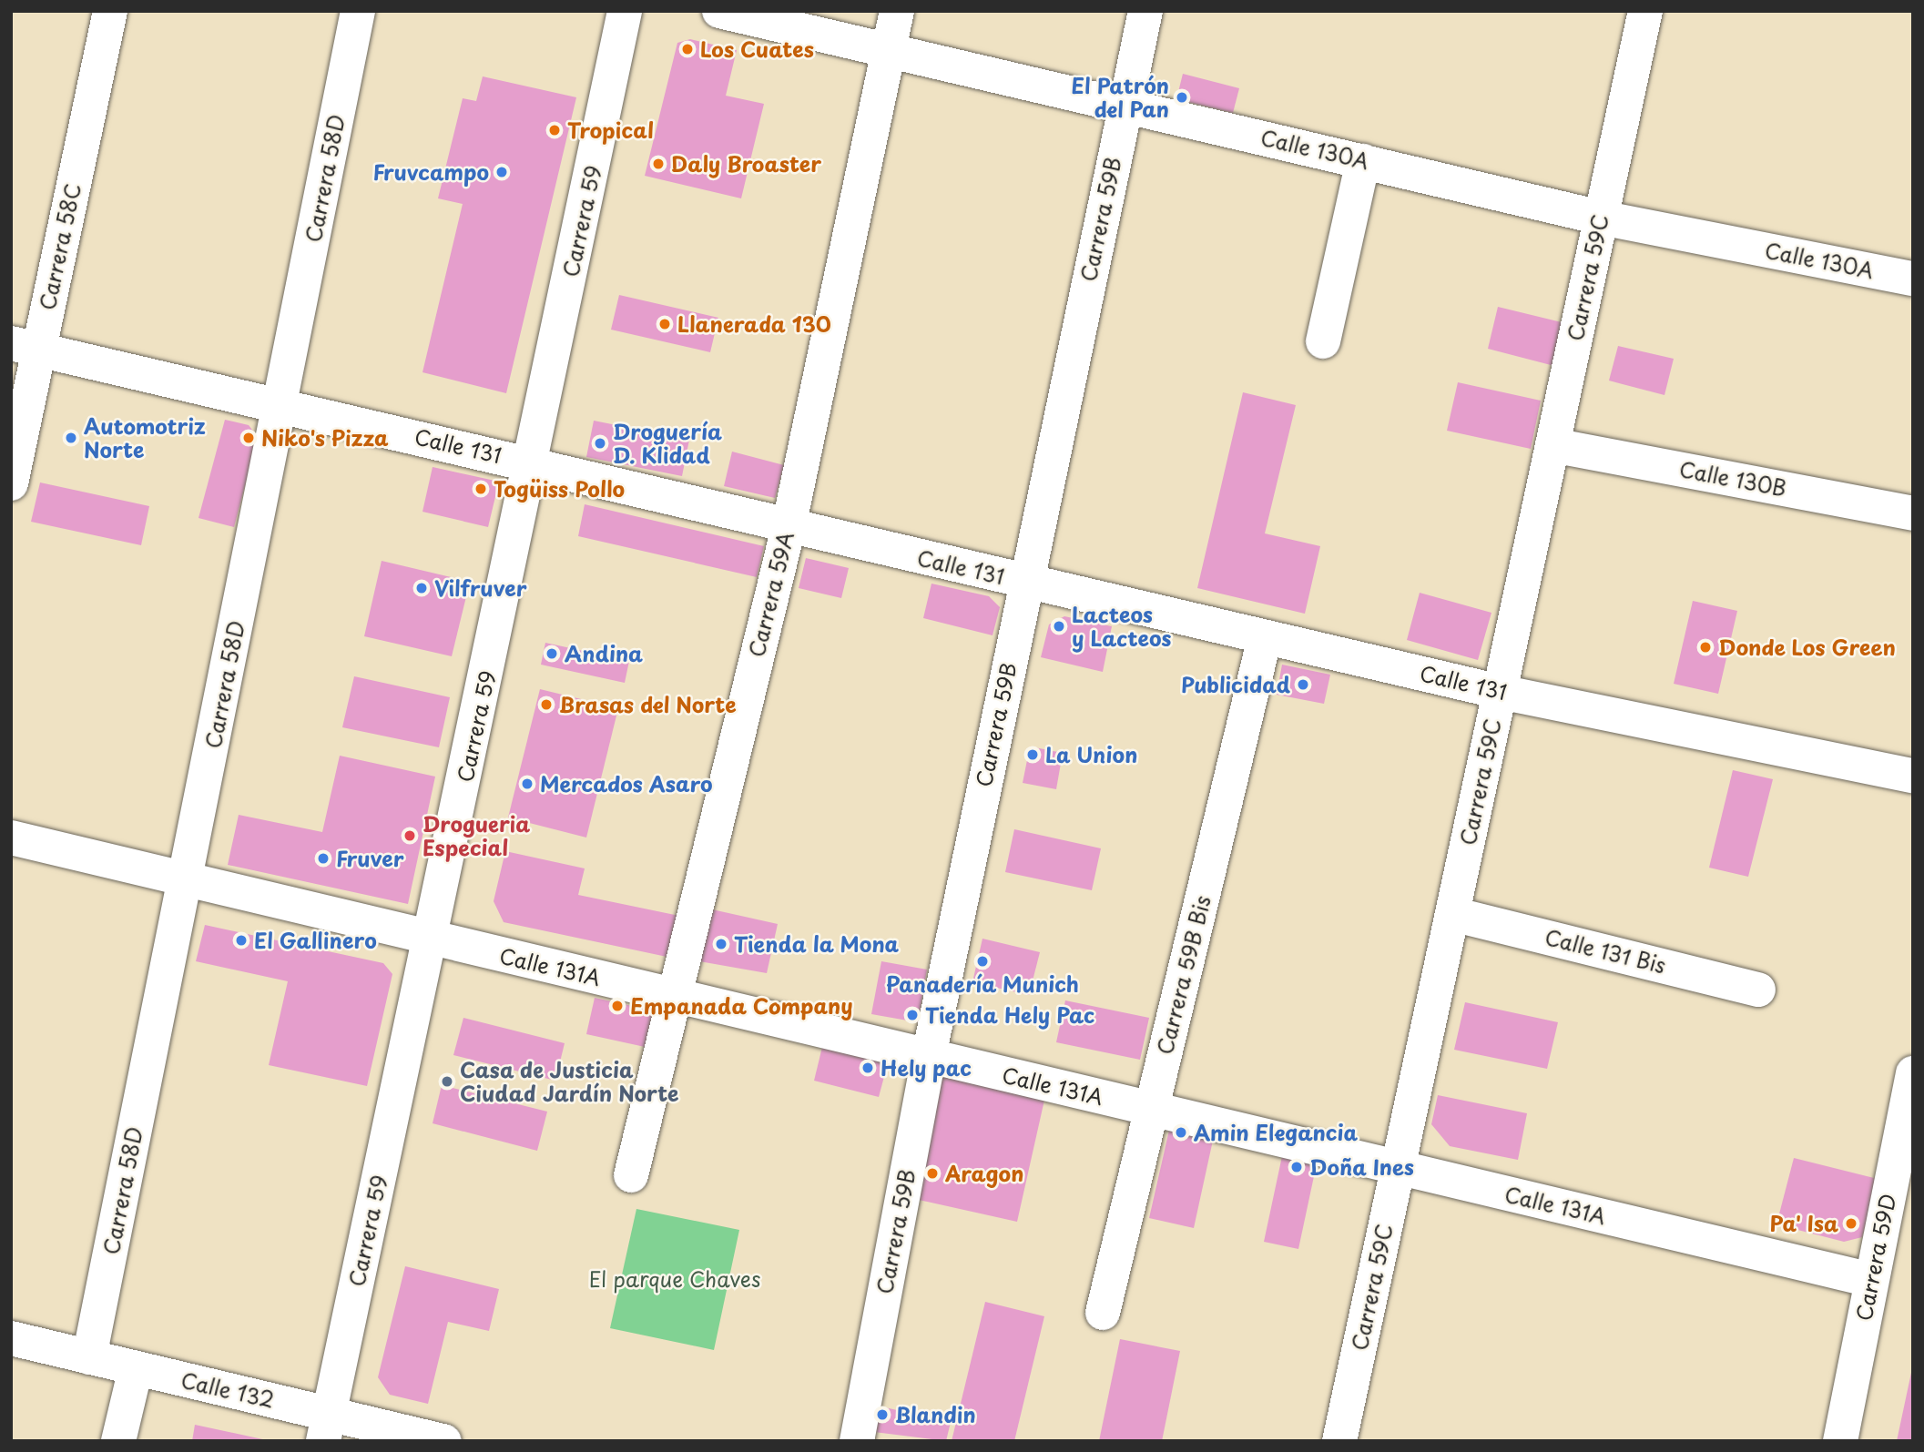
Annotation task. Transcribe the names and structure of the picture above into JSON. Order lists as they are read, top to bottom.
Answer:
{
  "streets": {
    "street": [
      "Calle 130A",
      "Carrera 58D",
      "Carrera 59B",
      "Carrera 59",
      "Carrera 58C",
      "Carrera 59C",
      "Calle 131",
      "Calle 130B",
      "Carrera 59A",
      "Calle 131 Bis",
      "Calle 131A",
      "Carrera 59B Bis",
      "Carrera 59D",
      "Calle 132"
    ]
  },
  "crossings": [
    ["Calle 130A", "Carrera 59B"],
    ["Calle 130A", "Carrera 59C"],
    ["Calle 130A", "Carrera 59A"],
    ["Carrera 58D", "Calle 131"],
    ["Carrera 58D", "Calle 131A"],
    ["Carrera 58D", "Calle 132"],
    ["Carrera 59B", "Calle 131"],
    ["Carrera 59B", "Calle 131A"],
    ["Carrera 59", "Calle 131"],
    ["Carrera 59", "Calle 131A"],
    ["Carrera 59", "Calle 132"],
    ["Carrera 58C", "Calle 131"],
    ["Carrera 59C", "Calle 131"],
    ["Carrera 59C", "Calle 130B"],
    ["Carrera 59C", "Calle 131 Bis"],
    ["Carrera 59C", "Calle 131A"],
    ["Calle 131", "Carrera 59A"],
    ["Calle 131", "Carrera 59B Bis"],
    ["Carrera 59A", "Calle 131A"],
    ["Calle 131A", "Carrera 59B Bis"],
    ["Calle 131A", "Carrera 59D"]
  ],
  "parks": ["El parque Chaves"],
  "places": [
    "Los Cuates",
    "El Patrón del Pan",
    "Tropical",
    "Daly Broaster",
    "Fruvcampo",
    "Llanerada 130",
    "Automotriz Norte",
    "Niko's Pizza",
    "Droguería D. Klidad",
    "Togüiss Pollo",
    "Vilfruver",
    "Lacteos y Lacteos",
    "Donde Los Green",
    "Andina",
    "Publicidad",
    "Brasas del Norte",
    "La Union",
    "Mercados Asaro",
    "Drogueria Especial",
    "Fruver",
    "El Gallinero",
    "Tienda la Mona",
    "Panadería Munich",
    "Empanada Company",
    "Tienda Hely Pac",
    "Hely pac",
    "Casa de Justicia Ciudad Jardín Norte",
    "Amin Elegancia",
    "Doña Ines",
    "Aragon",
    "Pa' Isa",
    "Blandin"
  ]
}
